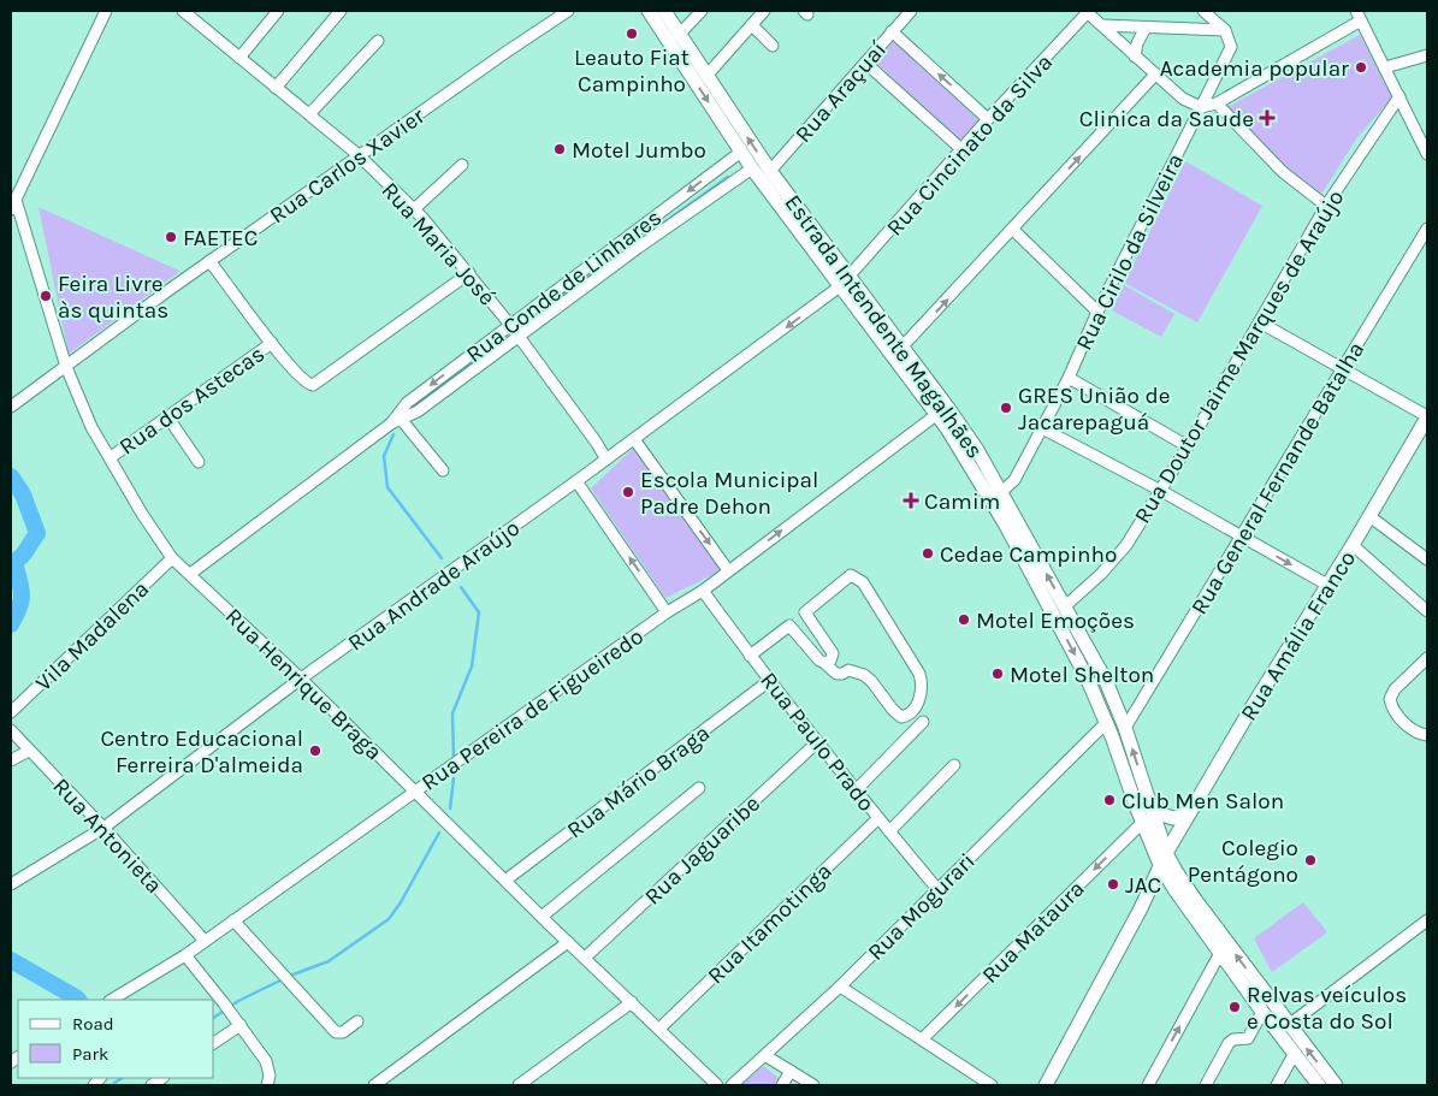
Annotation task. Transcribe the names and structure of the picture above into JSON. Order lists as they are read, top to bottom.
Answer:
{
  "streets": {
    "main road": ["Estrada Intendente Magalhães", "Rua Amália Franco"],
    "street": [
      "Rua Araçuaí",
      "Rua Cincinato da Silva",
      "Rua Carlos Xavier",
      "Rua Maria José",
      "Rua Cirilo da Silveira",
      "Rua Conde de Linhares",
      "Rua Doutor Jaime Marques de Araújo",
      "Rua dos Astecas",
      "Rua General Fernande Batalha",
      "Rua Andrade Araújo",
      "Vila Madalena",
      "Rua Henrique Braga",
      "Rua Pereira de Figueiredo",
      "Rua Paulo Prado",
      "Rua Mário Braga",
      "Rua Antonieta",
      "Rua Jaguaribe",
      "Rua Mogurari",
      "Rua Itamotinga",
      "Rua Mataura"
    ]
  },
  "crossings": [
    ["Rua Araçuaí", "Estrada Intendente Magalhães"],
    ["Rua Cincinato da Silva", "Estrada Intendente Magalhães"],
    ["Rua Cincinato da Silva", "Rua Andrade Araújo"],
    ["Rua Carlos Xavier", "Rua Maria José"],
    ["Rua Carlos Xavier", "Rua Henrique Braga"],
    ["Rua Maria José", "Rua Conde de Linhares"],
    ["Rua Maria José", "Rua Andrade Araújo"],
    ["Rua Cirilo da Silveira", "Estrada Intendente Magalhães"],
    ["Rua Conde de Linhares", "Estrada Intendente Magalhães"],
    ["Rua Conde de Linhares", "Rua Henrique Braga"],
    ["Estrada Intendente Magalhães", "Rua Doutor Jaime Marques de Araújo"],
    ["Estrada Intendente Magalhães", "Rua General Fernande Batalha"],
    ["Estrada Intendente Magalhães", "Rua Andrade Araújo"],
    ["Estrada Intendente Magalhães", "Rua Amália Franco"],
    ["Estrada Intendente Magalhães", "Rua Pereira de Figueiredo"],
    ["Estrada Intendente Magalhães", "Rua Mogurari"],
    ["Estrada Intendente Magalhães", "Rua Mataura"],
    ["Rua dos Astecas", "Rua Henrique Braga"],
    ["Rua Andrade Araújo", "Rua Henrique Braga"],
    ["Rua Andrade Araújo", "Rua Antonieta"],
    ["Vila Madalena", "Rua Henrique Braga"],
    ["Rua Henrique Braga", "Rua Pereira de Figueiredo"],
    ["Rua Henrique Braga", "Rua Mário Braga"],
    ["Rua Henrique Braga", "Rua Jaguaribe"],
    ["Rua Henrique Braga", "Rua Itamotinga"],
    ["Rua Pereira de Figueiredo", "Rua Paulo Prado"],
    ["Rua Pereira de Figueiredo", "Rua Antonieta"],
    ["Rua Paulo Prado", "Rua Mário Braga"],
    ["Rua Paulo Prado", "Rua Jaguaribe"],
    ["Rua Paulo Prado", "Rua Mogurari"],
    ["Rua Paulo Prado", "Rua Itamotinga"]
  ],
  "one_way": ["Rua Mataura"],
  "places": {
    "other": [
      "Leauto Fiat Campinho",
      "Academia popular",
      "Motel Jumbo",
      "FAETEC",
      "Feira Livre às quintas",
      "GRES União de Jacarepaguá",
      "Escola Municipal Padre Dehon",
      "Cedae Campinho",
      "Motel Emoções",
      "Motel Shelton",
      "Centro Educacional Ferreira D'almeida",
      "Club Men Salon",
      "Colegio Pentágono",
      "JAC",
      "Relvas veículos e Costa do Sol"
    ],
    "health": ["Clinica da Saude", "Camim"]
  },
  "legend": ["Road", "Park"]
}
